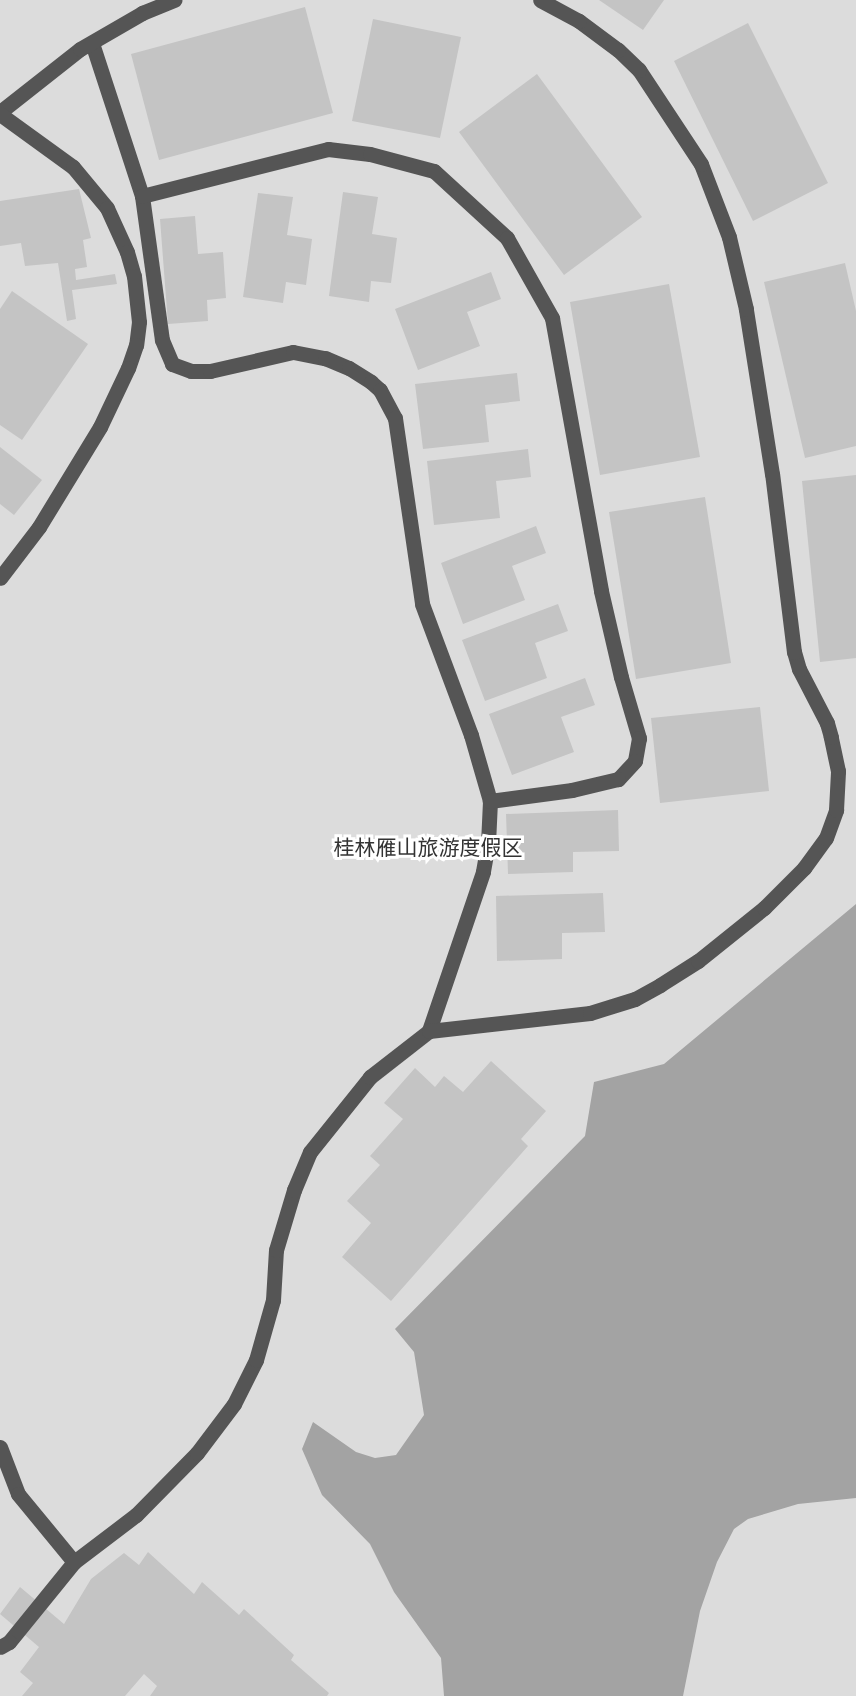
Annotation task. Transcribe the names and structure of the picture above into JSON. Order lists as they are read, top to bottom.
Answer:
{
  "parks": ["桂林雁山旅游度假区"]
}
